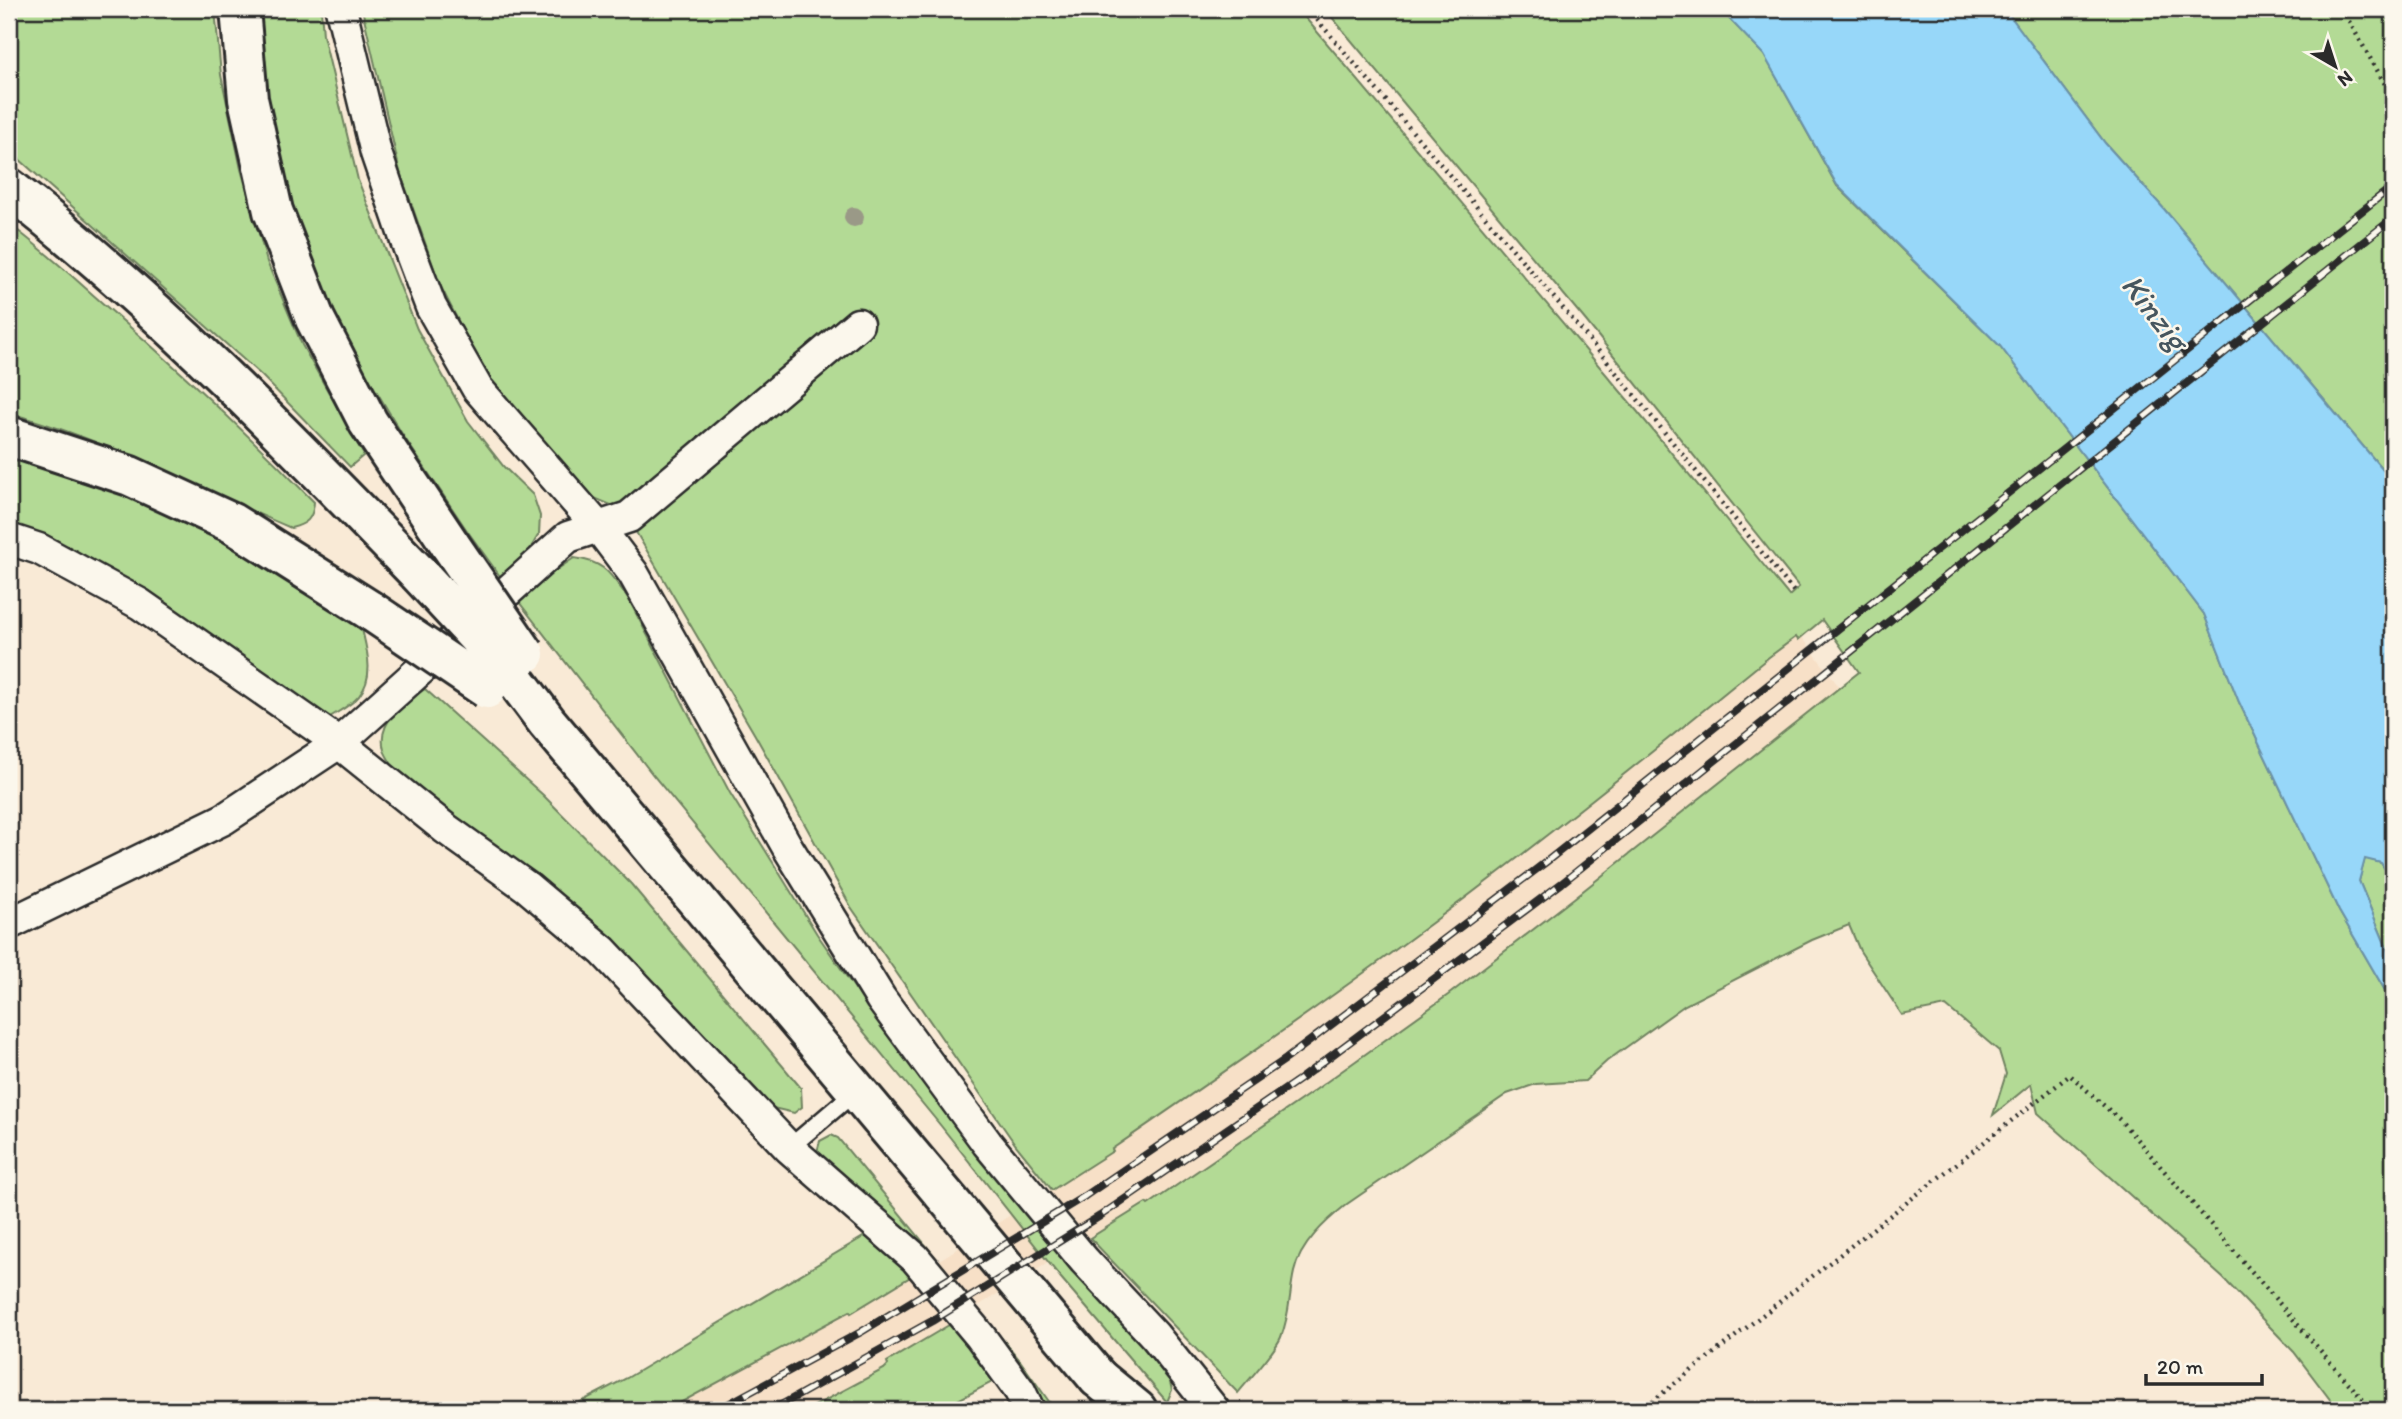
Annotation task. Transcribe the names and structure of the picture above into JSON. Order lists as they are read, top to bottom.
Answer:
{
  "water": ["Kinzig"],
  "scale_bar": "20 m",
  "north": "bottom right"
}
